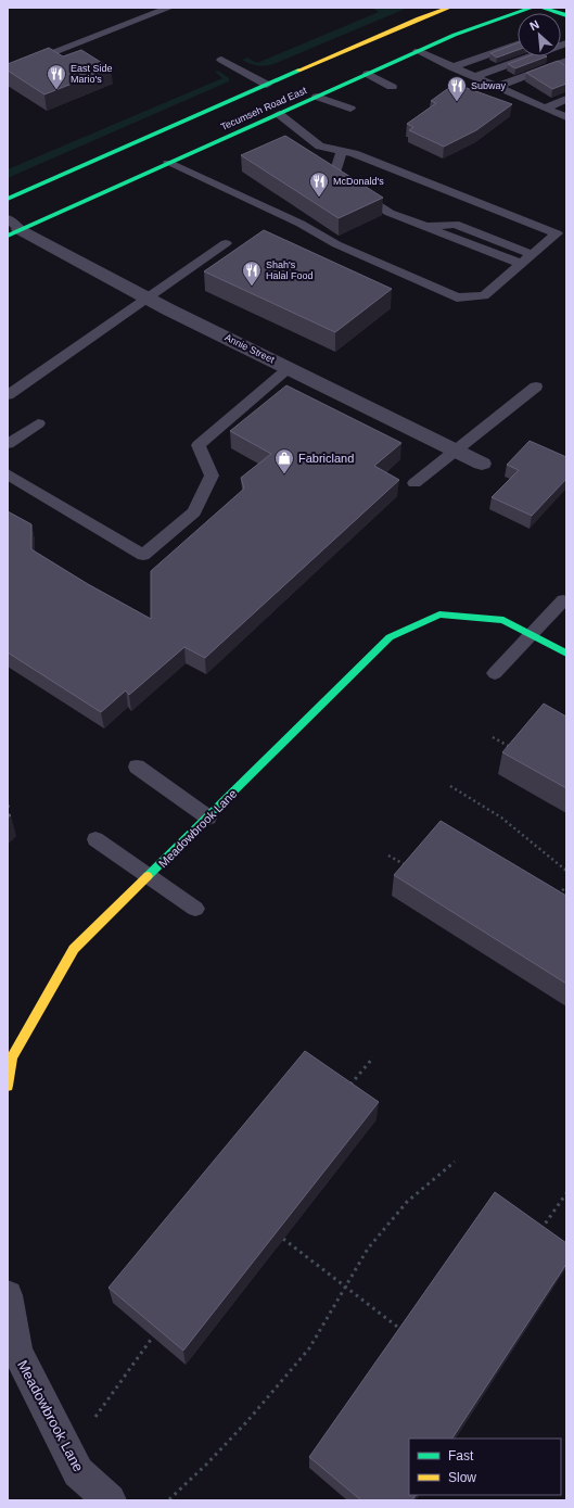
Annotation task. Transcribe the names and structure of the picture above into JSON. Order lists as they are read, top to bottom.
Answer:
{
  "streets": {
    "main road": ["Tecumseh Road East", "Meadowbrook Lane"],
    "street": ["Annie Street"]
  },
  "crossings": [
    ["Tecumseh Road East", "Annie Street"]
  ],
  "places": {
    "restaurant": [
      "East Side Mario's",
      "Subway",
      "McDonald's",
      "Shah's Halal Food"
    ],
    "shop": ["Fabricland"]
  },
  "legend": ["Fast", "Slow"],
  "north": "top left"
}
